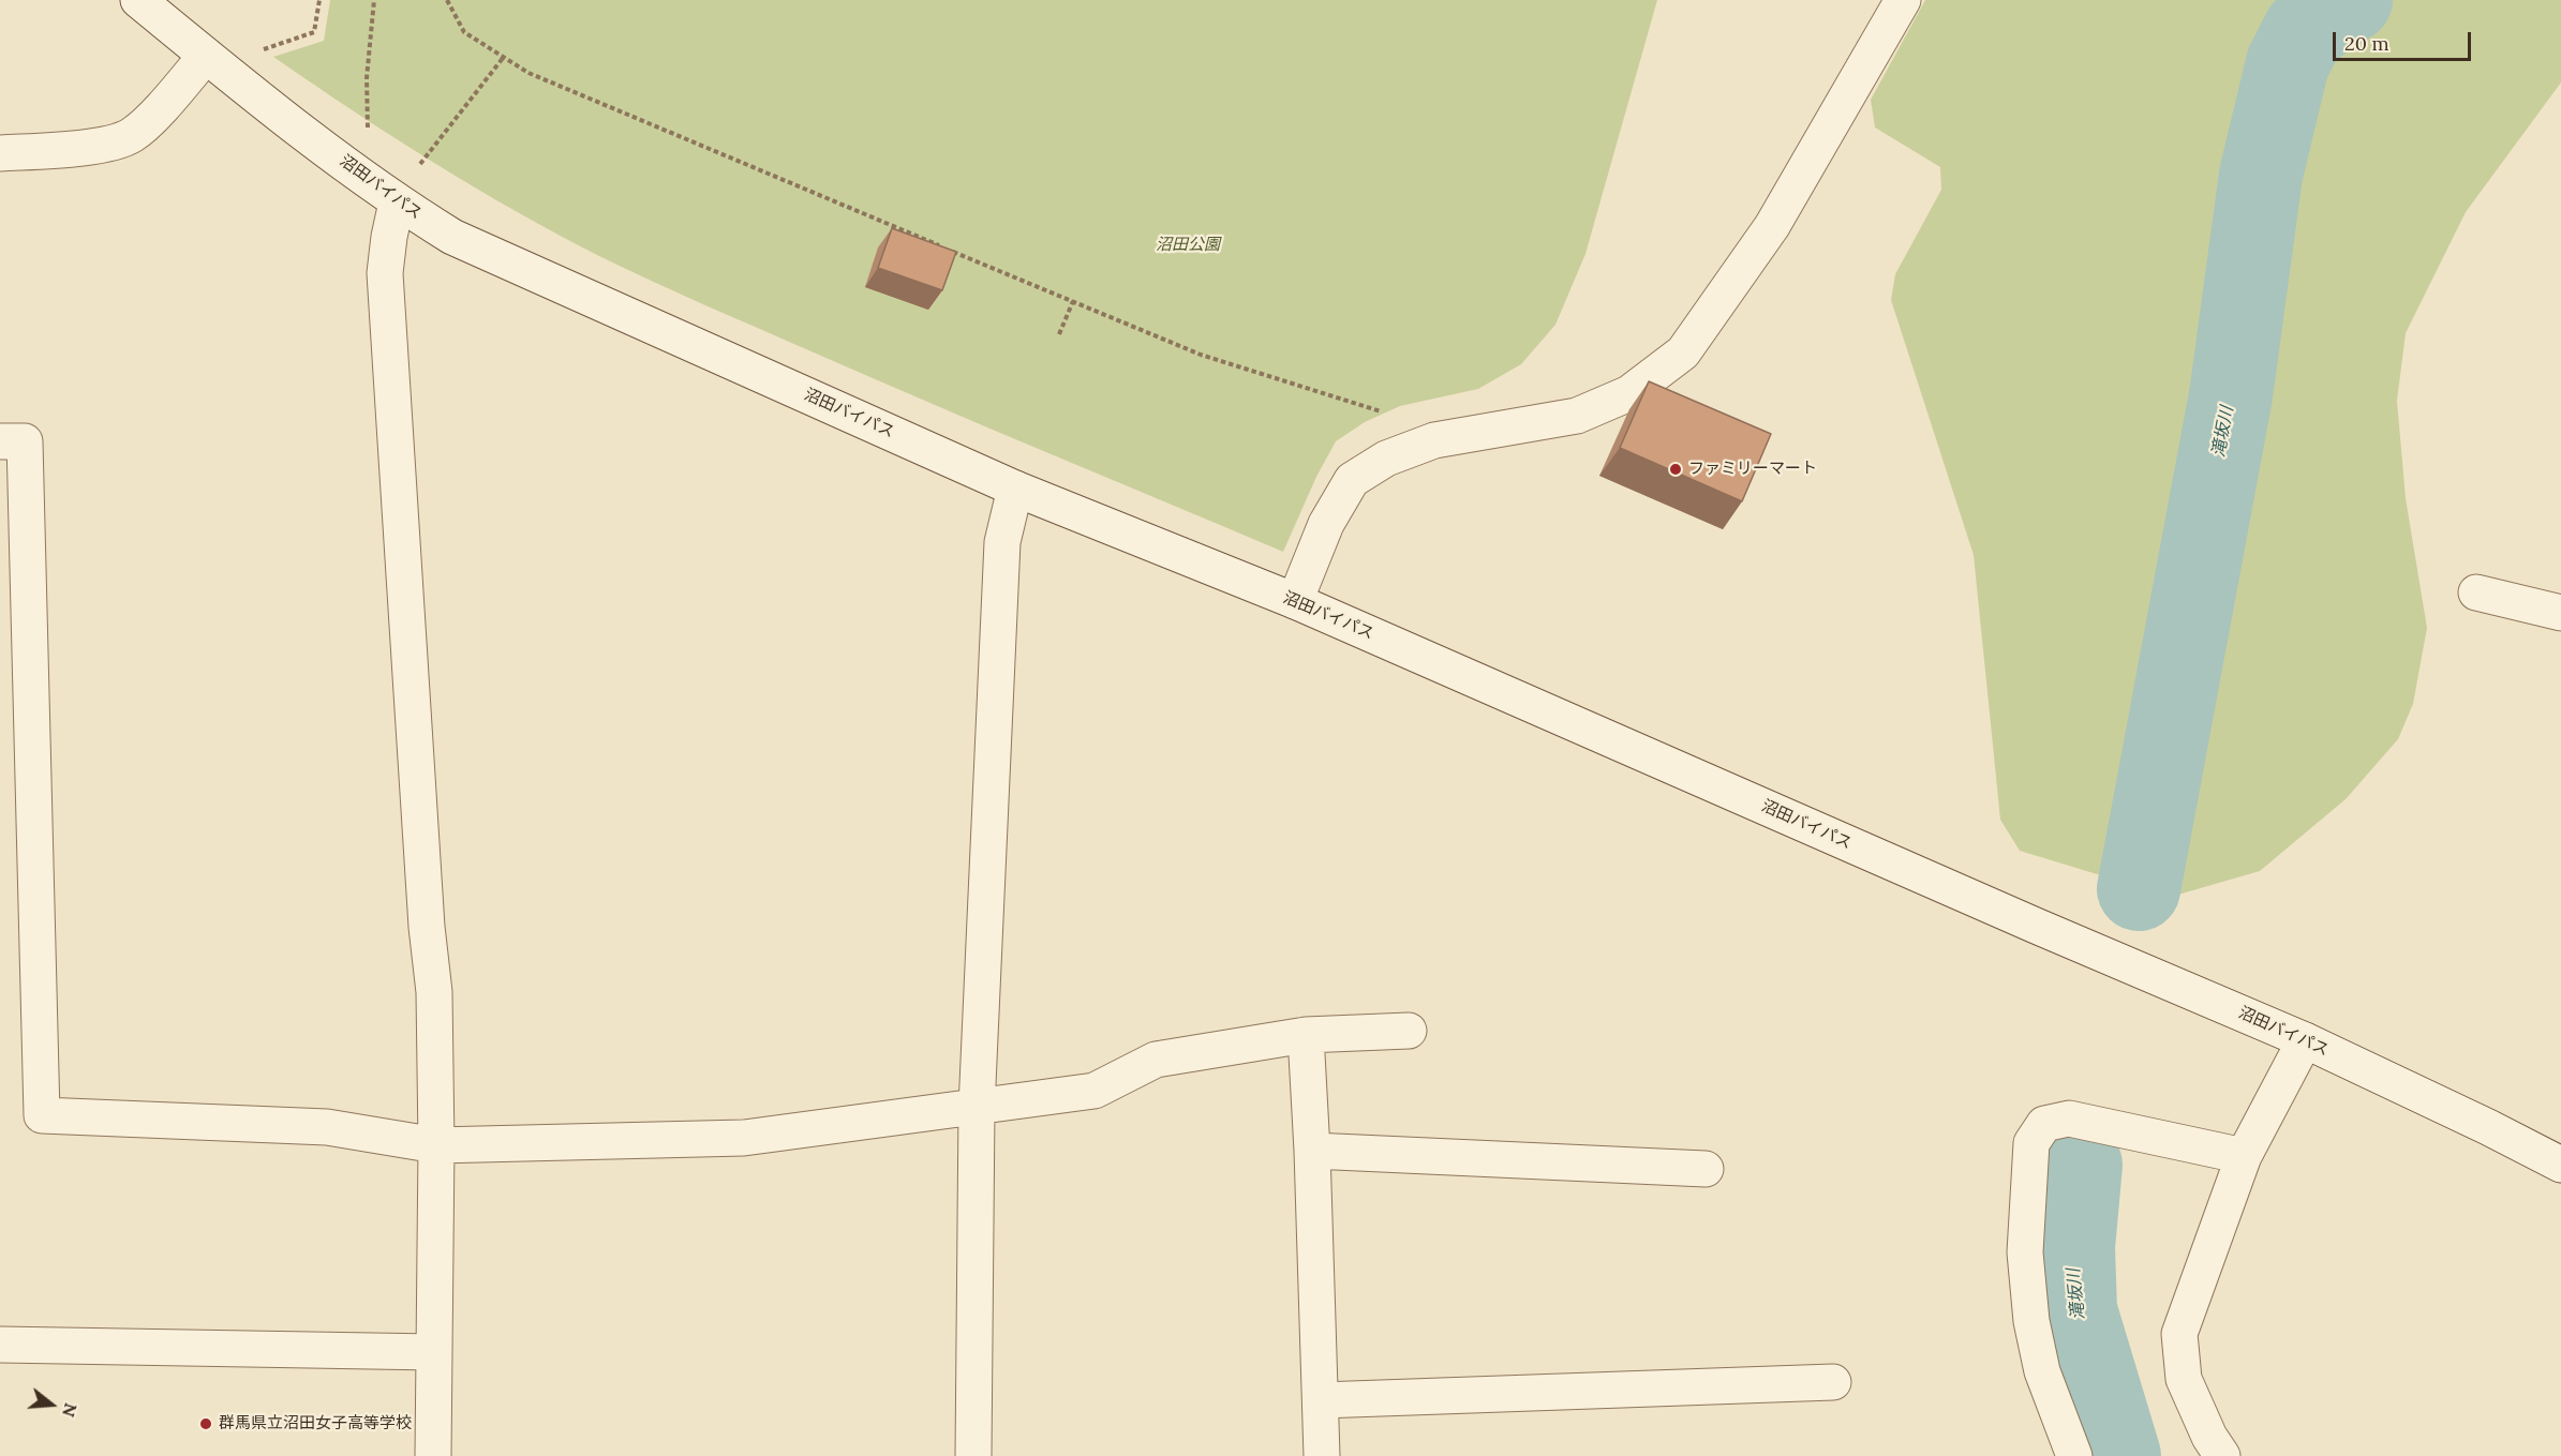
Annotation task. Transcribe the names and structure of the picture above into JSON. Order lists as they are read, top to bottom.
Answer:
{
  "streets": {
    "street": ["沼田バイパス"]
  },
  "water": ["滝坂川"],
  "parks": ["沼田公園"],
  "places": ["ファミリーマート", "群馬県立沼田女子高等学校"],
  "scale_bar": "20 m",
  "north": "right"
}
